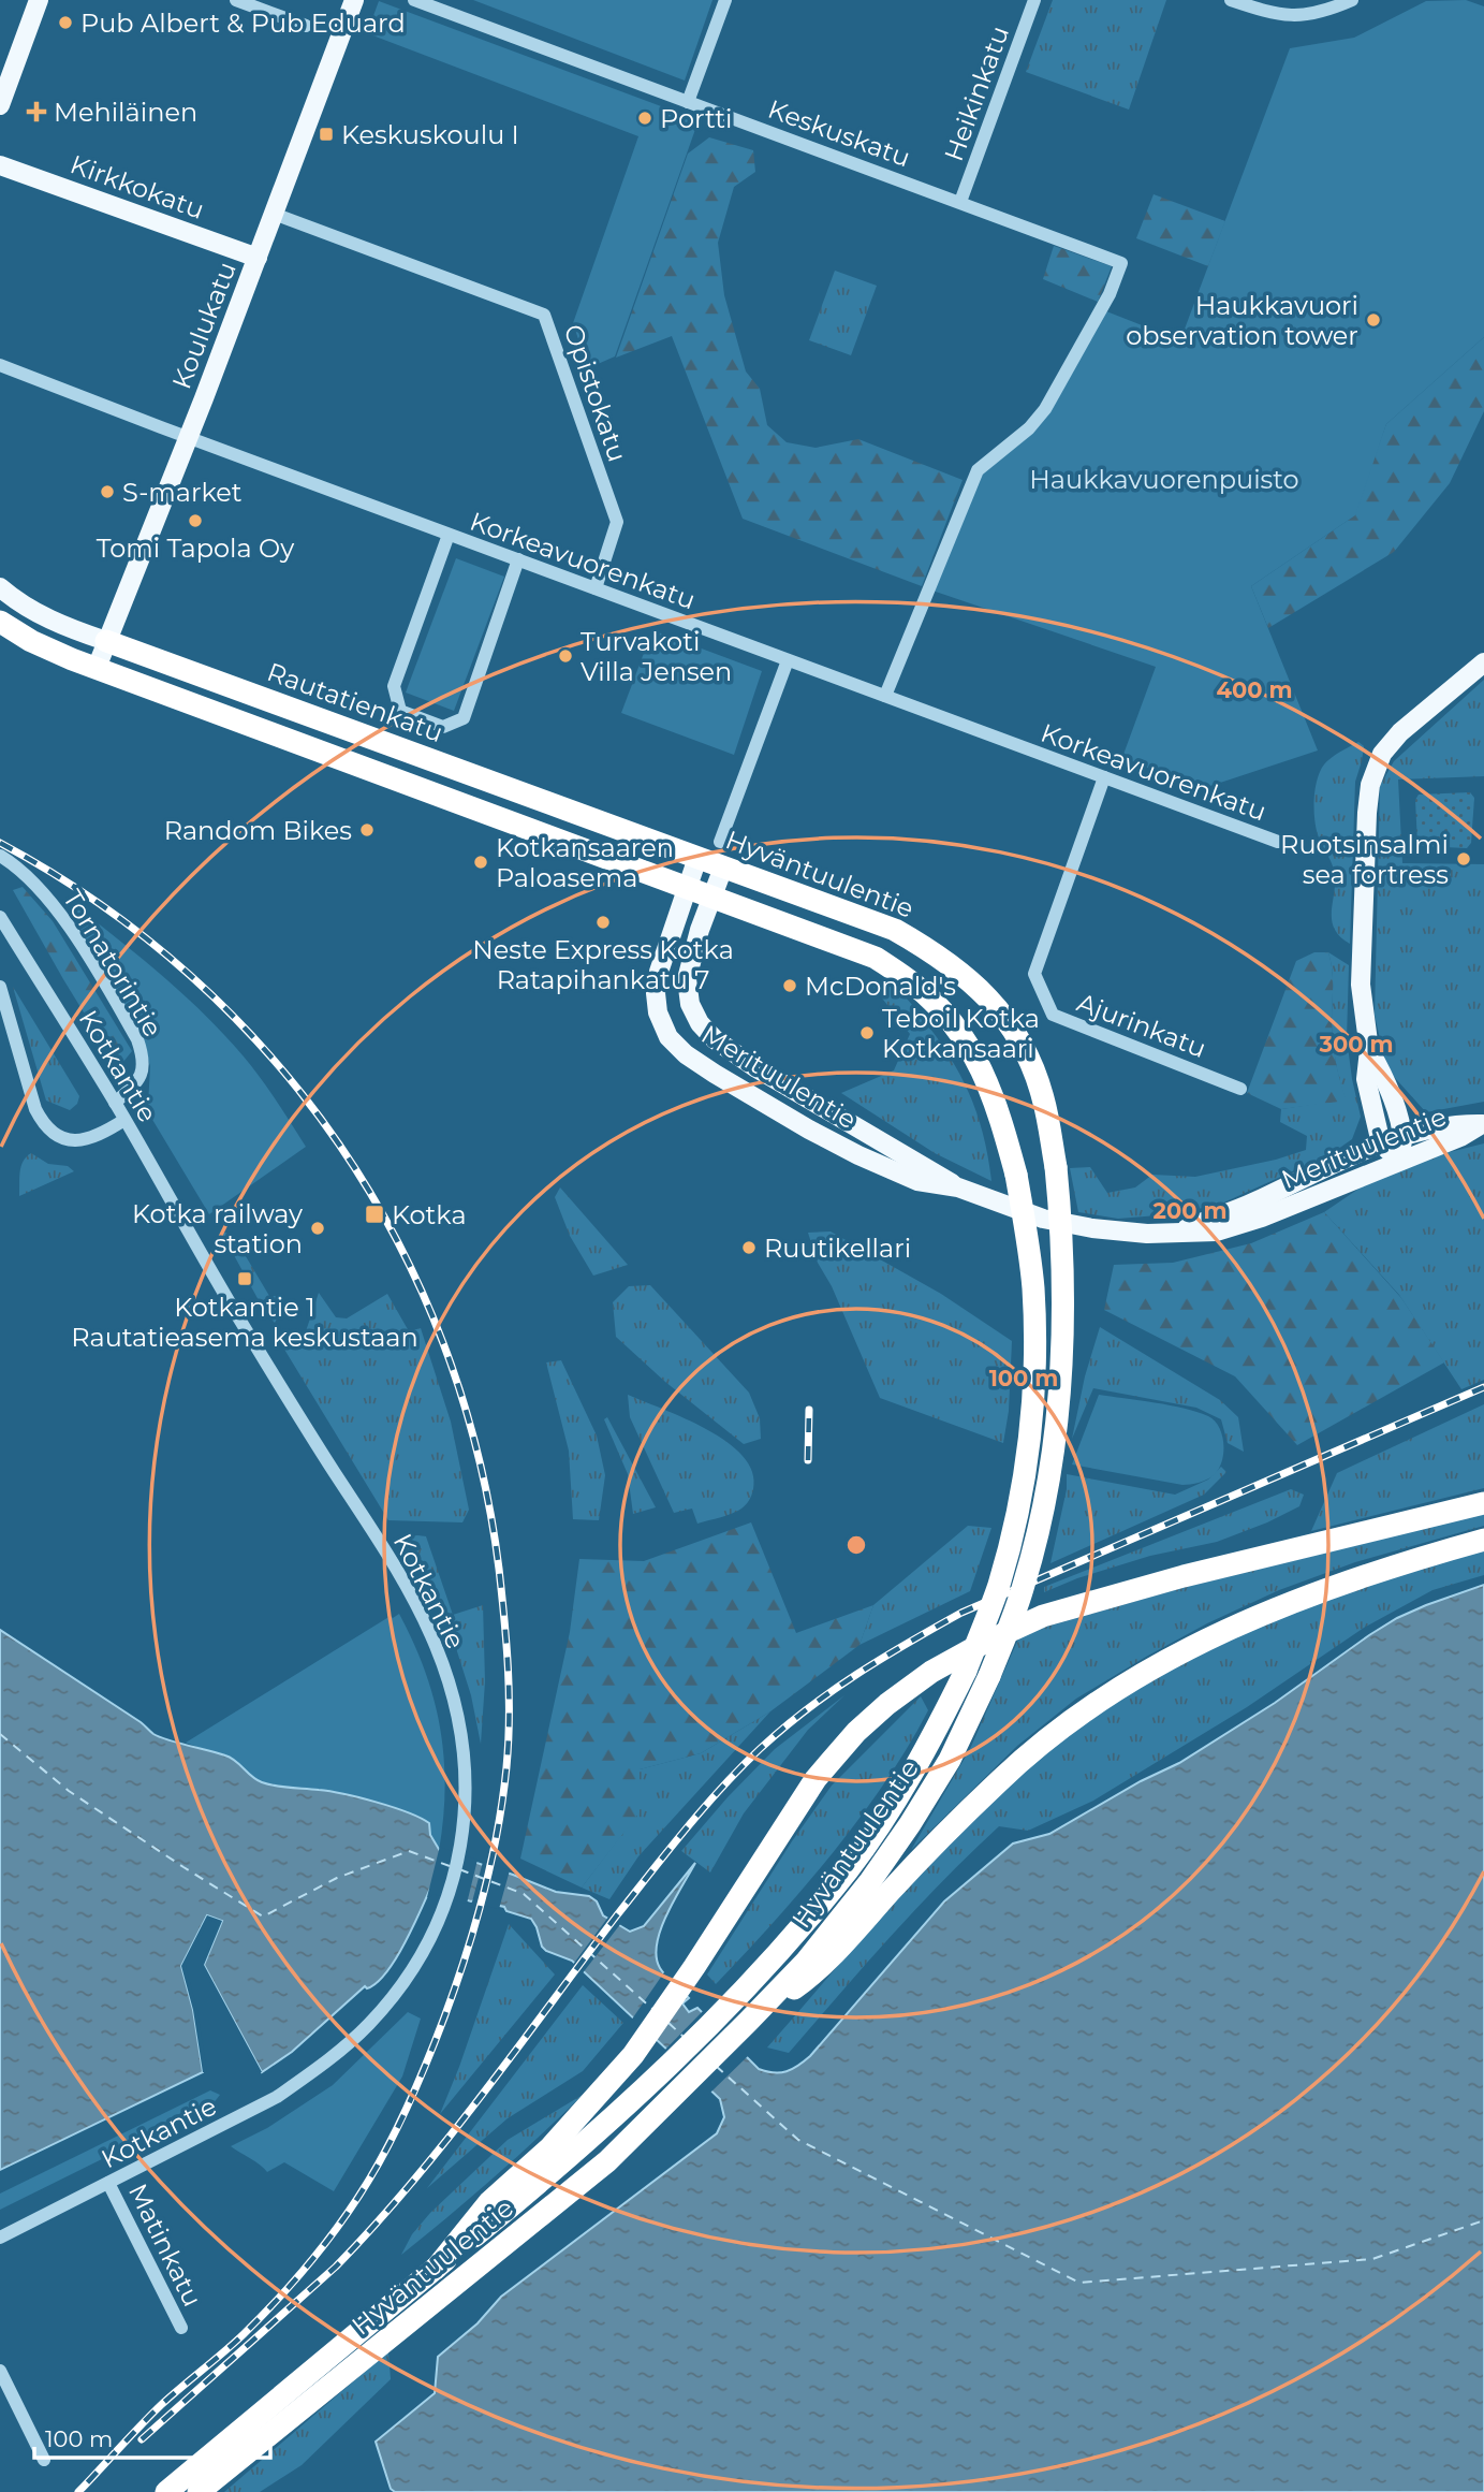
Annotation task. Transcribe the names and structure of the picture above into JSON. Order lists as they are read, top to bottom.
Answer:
{
  "streets": {
    "highway": ["Rautatienkatu", "Hyväntuulentie"],
    "main road": ["Kirkkokatu", "Koulukatu", "Merituulentie"],
    "street": [
      "Heikinkatu",
      "Keskuskatu",
      "Opistokatu",
      "Korkeavuorenkatu",
      "Tornatorintie",
      "Ajurinkatu",
      "Kotkantie",
      "Matinkatu"
    ]
  },
  "crossings": [
    ["Heikinkatu", "Keskuskatu"],
    ["Keskuskatu", "Korkeavuorenkatu"],
    ["Kirkkokatu", "Koulukatu"],
    ["Koulukatu", "Opistokatu"],
    ["Koulukatu", "Korkeavuorenkatu"],
    ["Koulukatu", "Rautatienkatu"],
    ["Opistokatu", "Korkeavuorenkatu"],
    ["Korkeavuorenkatu", "Ajurinkatu"],
    ["Rautatienkatu", "Hyväntuulentie"],
    ["Rautatienkatu", "Merituulentie"],
    ["Hyväntuulentie", "Merituulentie"],
    ["Tornatorintie", "Kotkantie"],
    ["Kotkantie", "Matinkatu"]
  ],
  "parks": ["Haukkavuorenpuisto"],
  "places": {
    "other": [
      "Pub Albert & Pub Eduard",
      "Portti",
      "Haukkavuori observation tower",
      "S-market",
      "Tomi Tapola Oy",
      "Turvakoti Villa Jensen",
      "Random Bikes",
      "Ruotsinsalmi sea fortress",
      "Kotkansaaren Paloasema",
      "Neste Express Kotka Ratapihankatu 7",
      "McDonald's",
      "Teboil Kotka Kotkansaari",
      "Kotka railway station",
      "Ruutikellari"
    ],
    "health": ["Mehiläinen"],
    "transit": ["Keskuskoulu I", "Kotka", "Kotkantie 1 Rautatieasema keskustaan"]
  },
  "scale_bar": "100 m",
  "rings": [
    "400 m",
    "300 m",
    "200 m",
    "100 m"
  ]
}
